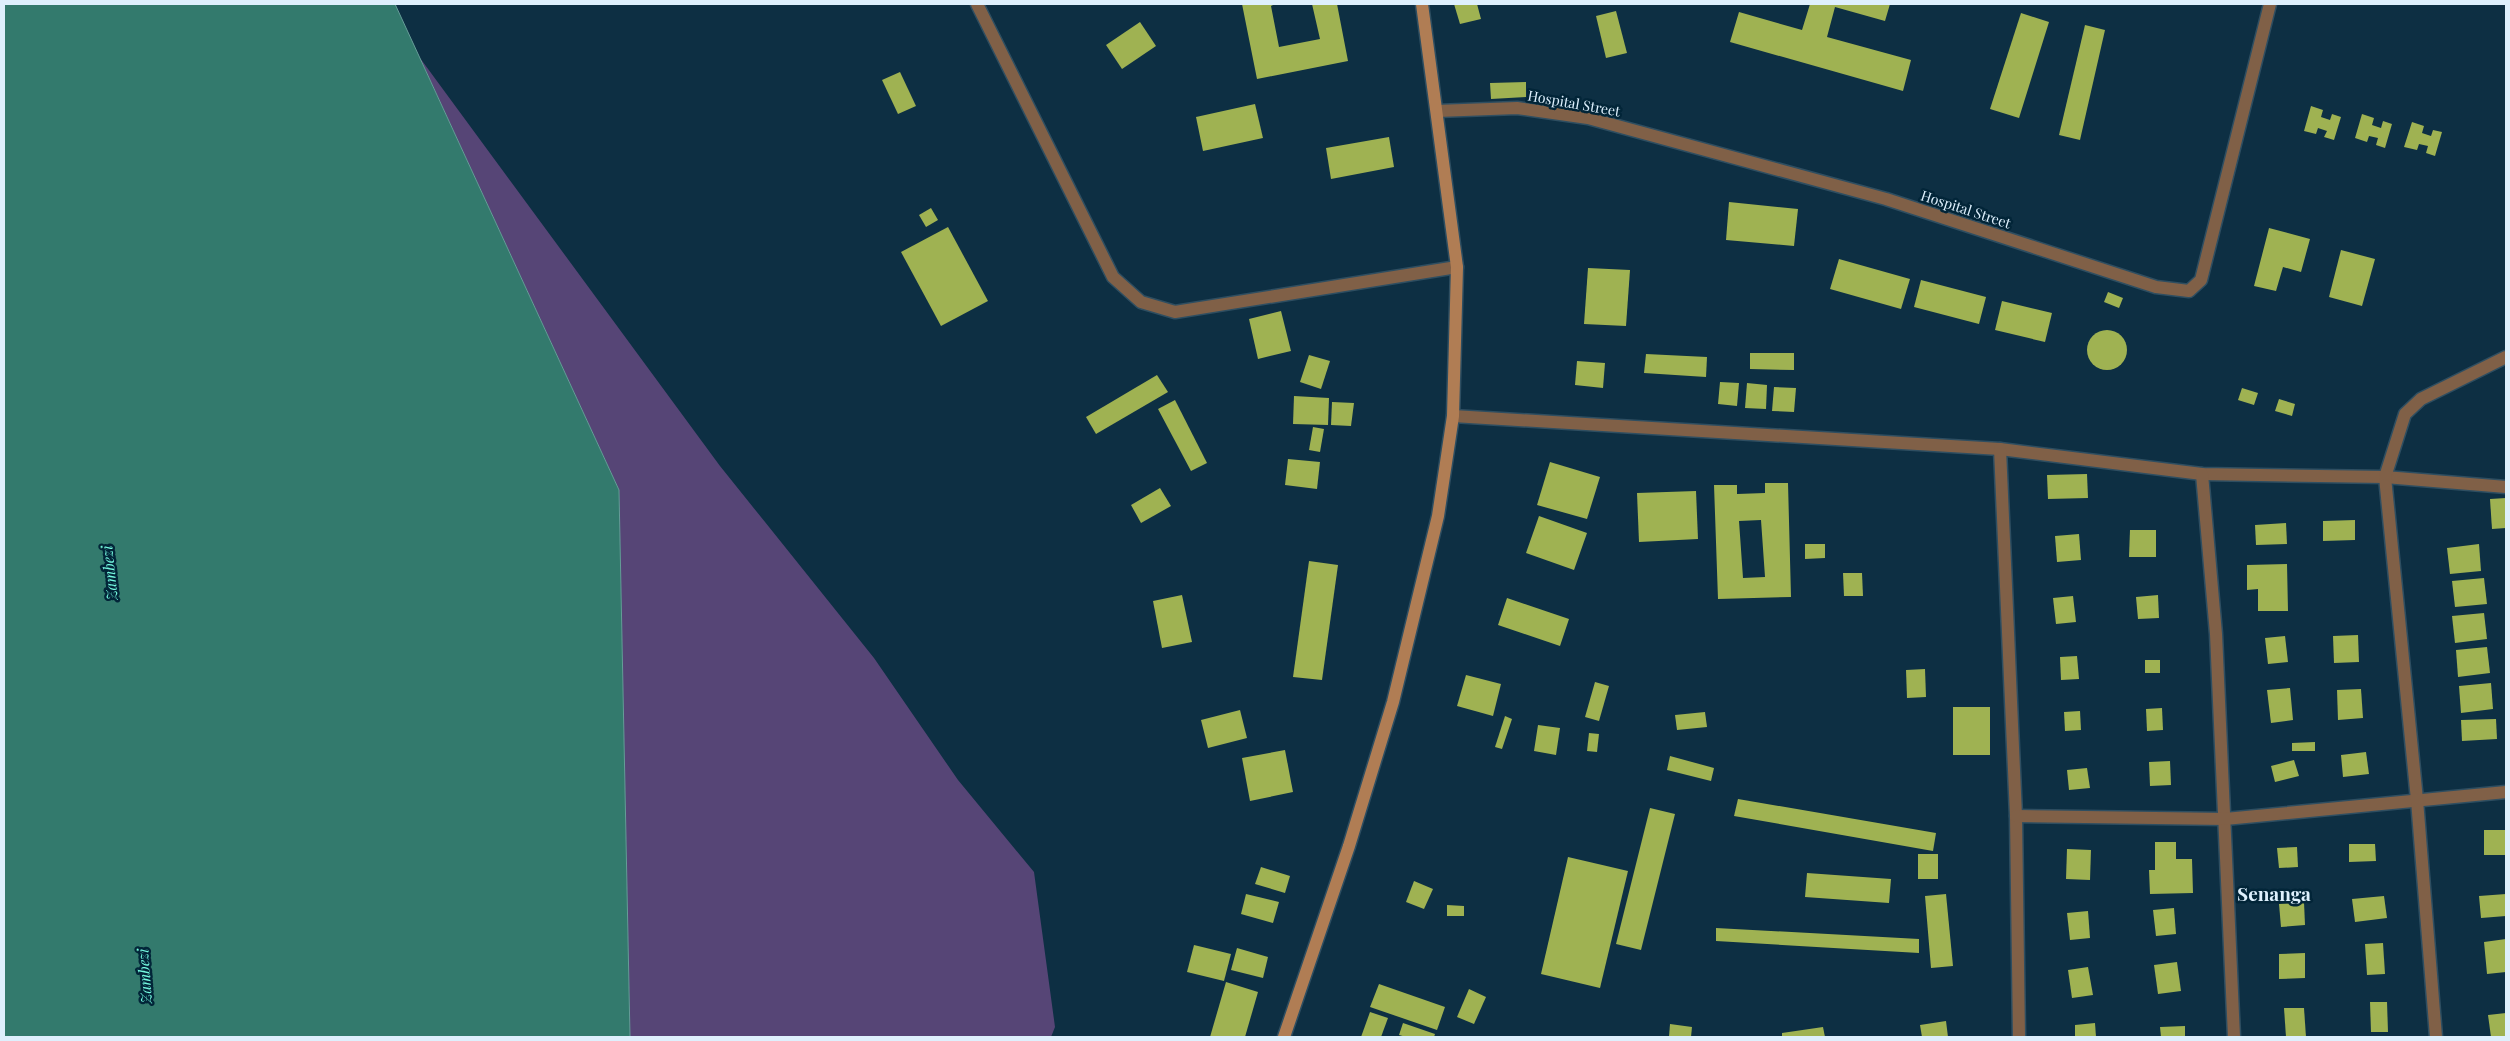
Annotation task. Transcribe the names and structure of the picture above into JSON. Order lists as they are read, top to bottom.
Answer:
{
  "streets": {
    "street": ["Hospital Street"]
  },
  "districts": ["Senanga"],
  "water": ["Zambezi"]
}
